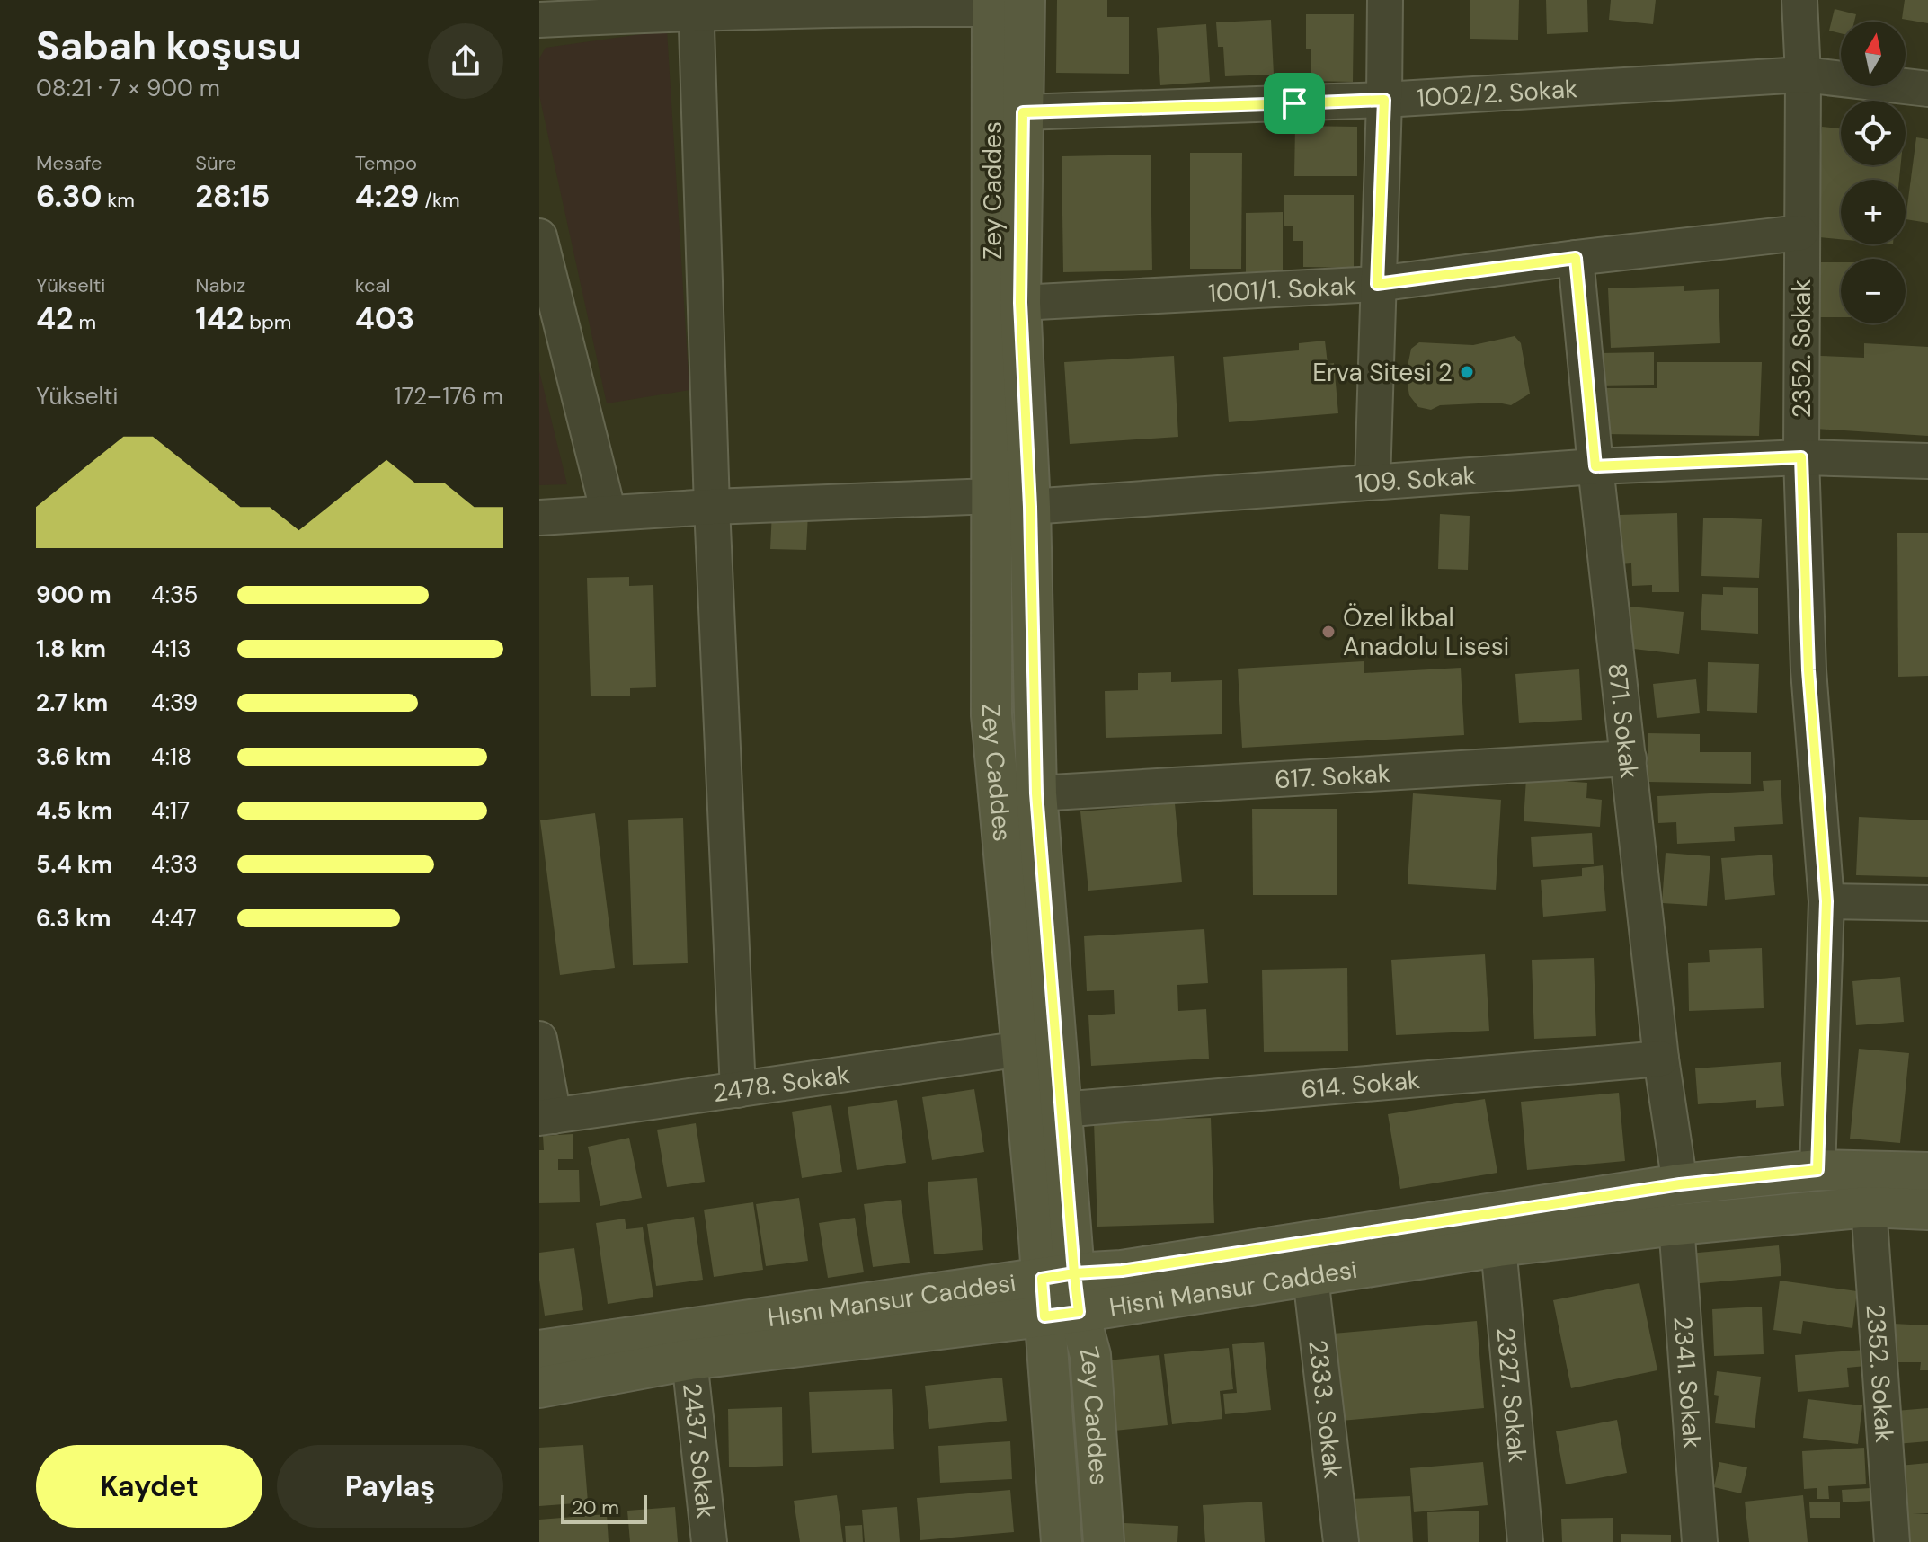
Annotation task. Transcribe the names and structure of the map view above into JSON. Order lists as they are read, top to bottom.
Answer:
{
  "streets": {
    "main road": ["Zey Caddes", "Hisni Mansur Caddesi", "Hısnı Mansur Caddesi"],
    "street": [
      "1002/2. Sokak",
      "1001/1. Sokak",
      "2352. Sokak",
      "109. Sokak",
      "871. Sokak",
      "617. Sokak",
      "2478. Sokak",
      "614. Sokak",
      "2341. Sokak",
      "2327. Sokak",
      "2333. Sokak",
      "2437. Sokak"
    ]
  },
  "crossings": [
    ["1002/2. Sokak", "Zey Caddes"],
    ["1002/2. Sokak", "2352. Sokak"],
    ["Zey Caddes", "1001/1. Sokak"],
    ["Zey Caddes", "109. Sokak"],
    ["Zey Caddes", "617. Sokak"],
    ["Zey Caddes", "2478. Sokak"],
    ["Zey Caddes", "614. Sokak"],
    ["Zey Caddes", "Hisni Mansur Caddesi"],
    ["Zey Caddes", "Hısnı Mansur Caddesi"],
    ["1001/1. Sokak", "2352. Sokak"],
    ["1001/1. Sokak", "871. Sokak"],
    ["2352. Sokak", "109. Sokak"],
    ["2352. Sokak", "Hisni Mansur Caddesi"],
    ["2352. Sokak", "Hısnı Mansur Caddesi"],
    ["109. Sokak", "871. Sokak"],
    ["871. Sokak", "617. Sokak"],
    ["871. Sokak", "614. Sokak"],
    ["871. Sokak", "Hısnı Mansur Caddesi"],
    ["Hisni Mansur Caddesi", "Hısnı Mansur Caddesi"],
    ["Hisni Mansur Caddesi", "2341. Sokak"],
    ["Hisni Mansur Caddesi", "2327. Sokak"],
    ["Hisni Mansur Caddesi", "2333. Sokak"],
    ["Hisni Mansur Caddesi", "2437. Sokak"]
  ],
  "places": ["Erva Sitesi 2", "Özel İkbal Anadolu Lisesi"],
  "scale_bar": "20 m",
  "north": "top",
  "page": {
    "heading": ["Sabah koşusu", "08:21 · 7 × 900 m"],
    "map_buttons": ["+", "−"],
    "stats": [
      ["Mesafe", "6.30 km"],
      ["Süre", "28:15"],
      ["Tempo", "4:29 /km"],
      ["Yükselti", "42 m"],
      ["Nabız", "142 bpm"],
      ["kcal", "403"]
    ],
    "chart": ["Yükselti", "172–176 m"],
    "list": [
      {
        "name": "900 m",
        "note": "4:35"
      },
      {
        "name": "1.8 km",
        "note": "4:13"
      },
      {
        "name": "2.7 km",
        "note": "4:39"
      },
      {
        "name": "3.6 km",
        "note": "4:18"
      },
      {
        "name": "4.5 km",
        "note": "4:17"
      },
      {
        "name": "5.4 km",
        "note": "4:33"
      },
      {
        "name": "6.3 km",
        "note": "4:47"
      }
    ],
    "buttons": ["Kaydet", "Paylaş"],
    "scale": "20 m"
  }
}
